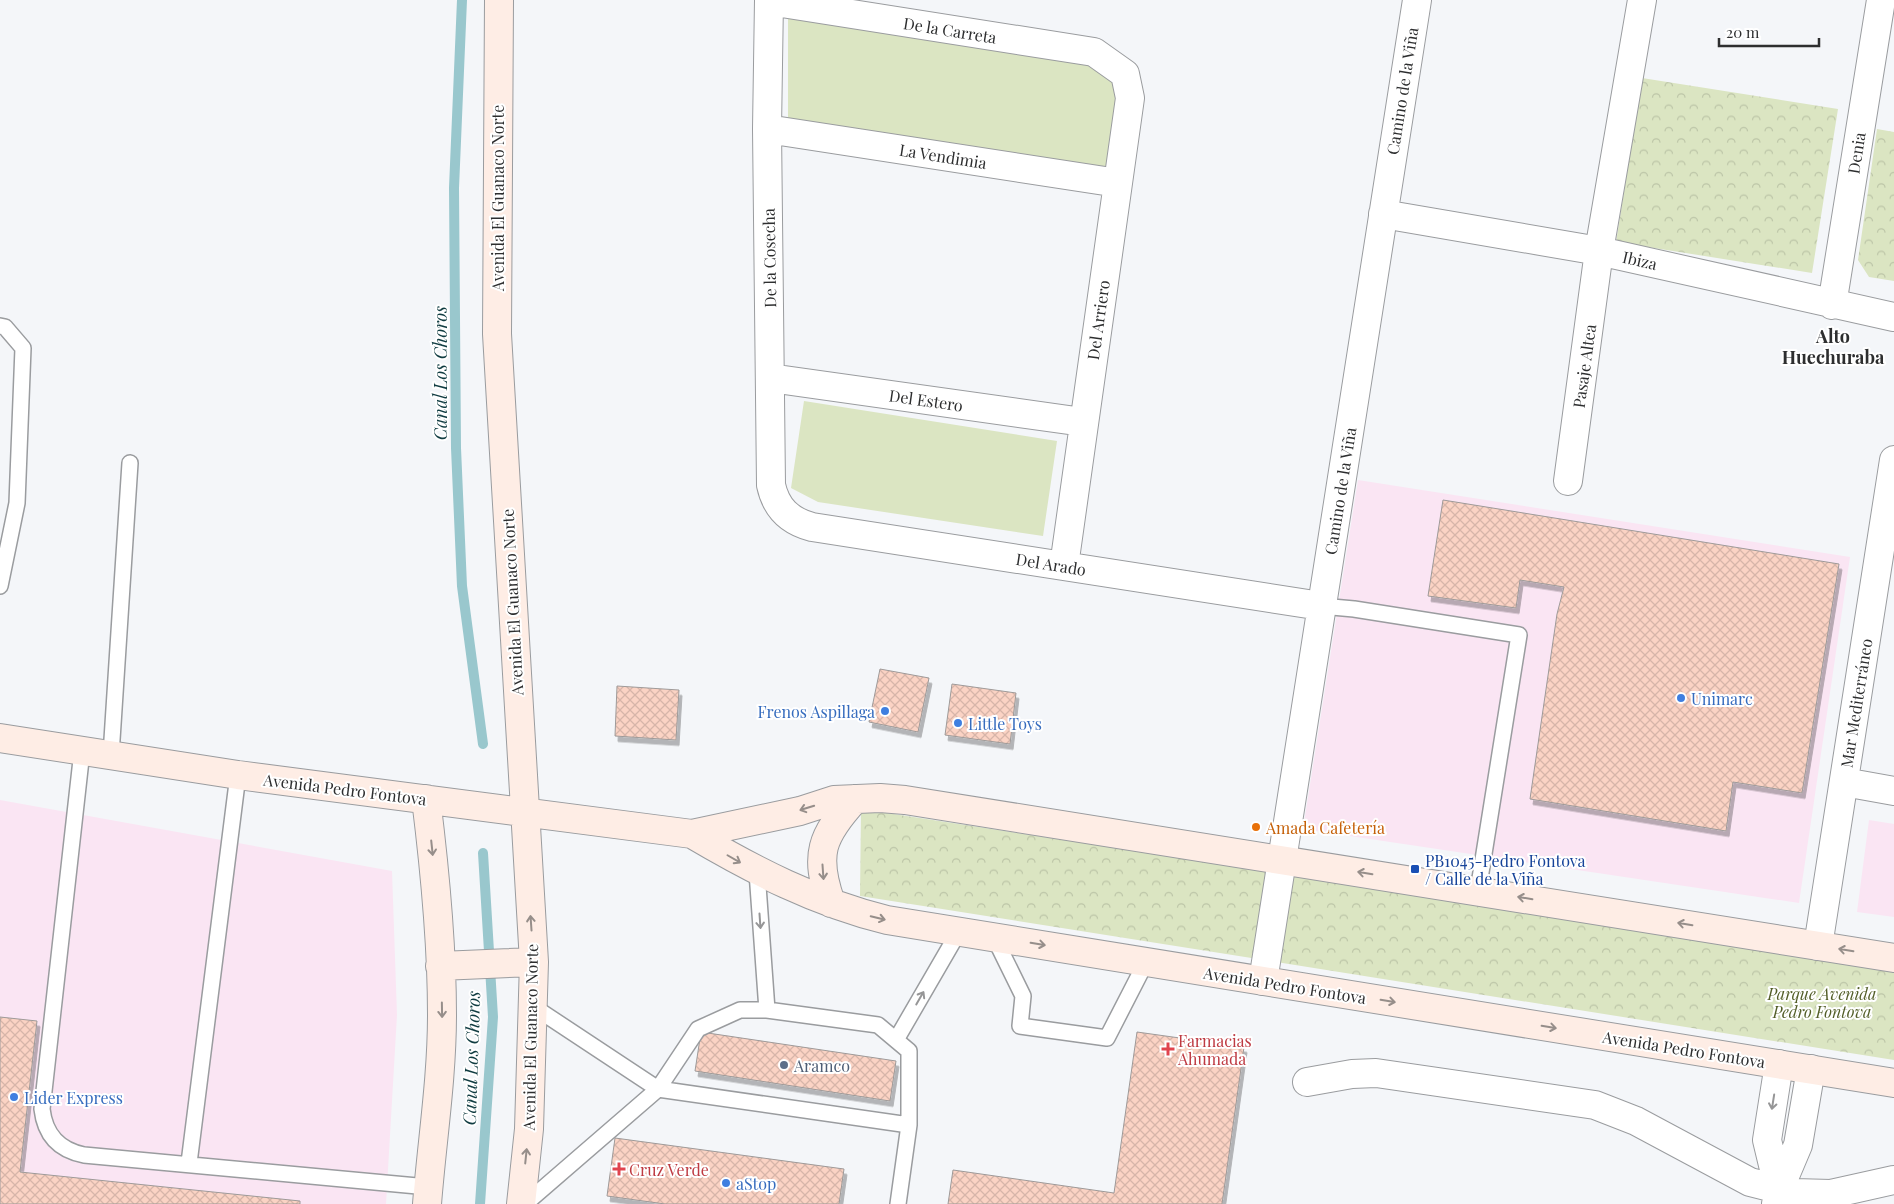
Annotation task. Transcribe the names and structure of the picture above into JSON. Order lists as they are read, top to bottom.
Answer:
{
  "streets": {
    "street": [
      "De la Carreta",
      "Camino de la Viña",
      "Denia",
      "La Vendimia",
      "Avenida El Guanaco Norte",
      "De la Cosecha",
      "Ibiza",
      "Del Arriero",
      "Pasaje Altea",
      "Del Estero",
      "Del Arado",
      "Mar Mediterráneo",
      "Avenida Pedro Fontova"
    ]
  },
  "crossings": [
    ["De la Carreta", "De la Cosecha"],
    ["De la Carreta", "Del Arriero"],
    ["Camino de la Viña", "Ibiza"],
    ["Camino de la Viña", "Del Arado"],
    ["Camino de la Viña", "Avenida Pedro Fontova"],
    ["Denia", "Ibiza"],
    ["La Vendimia", "De la Cosecha"],
    ["La Vendimia", "Del Arriero"],
    ["Avenida El Guanaco Norte", "Avenida Pedro Fontova"],
    ["De la Cosecha", "Del Estero"],
    ["De la Cosecha", "Del Arado"],
    ["Ibiza", "Pasaje Altea"],
    ["Del Arriero", "Del Estero"],
    ["Del Arriero", "Del Arado"],
    ["Mar Mediterráneo", "Avenida Pedro Fontova"]
  ],
  "districts": ["Alto Huechuraba"],
  "water": ["Canal Los Choros"],
  "parks": ["Parque Avenida Pedro Fontova"],
  "places": {
    "other": [
      "Unimarc",
      "Frenos Aspillaga",
      "Little Toys",
      "Amada Cafetería",
      "Aramco",
      "Lider Express",
      "aStop"
    ],
    "transit": ["PB1045-Pedro Fontova / Calle de la Viña"],
    "health": ["Farmacias Ahumada", "Cruz Verde"]
  },
  "scale_bar": "20 m"
}
